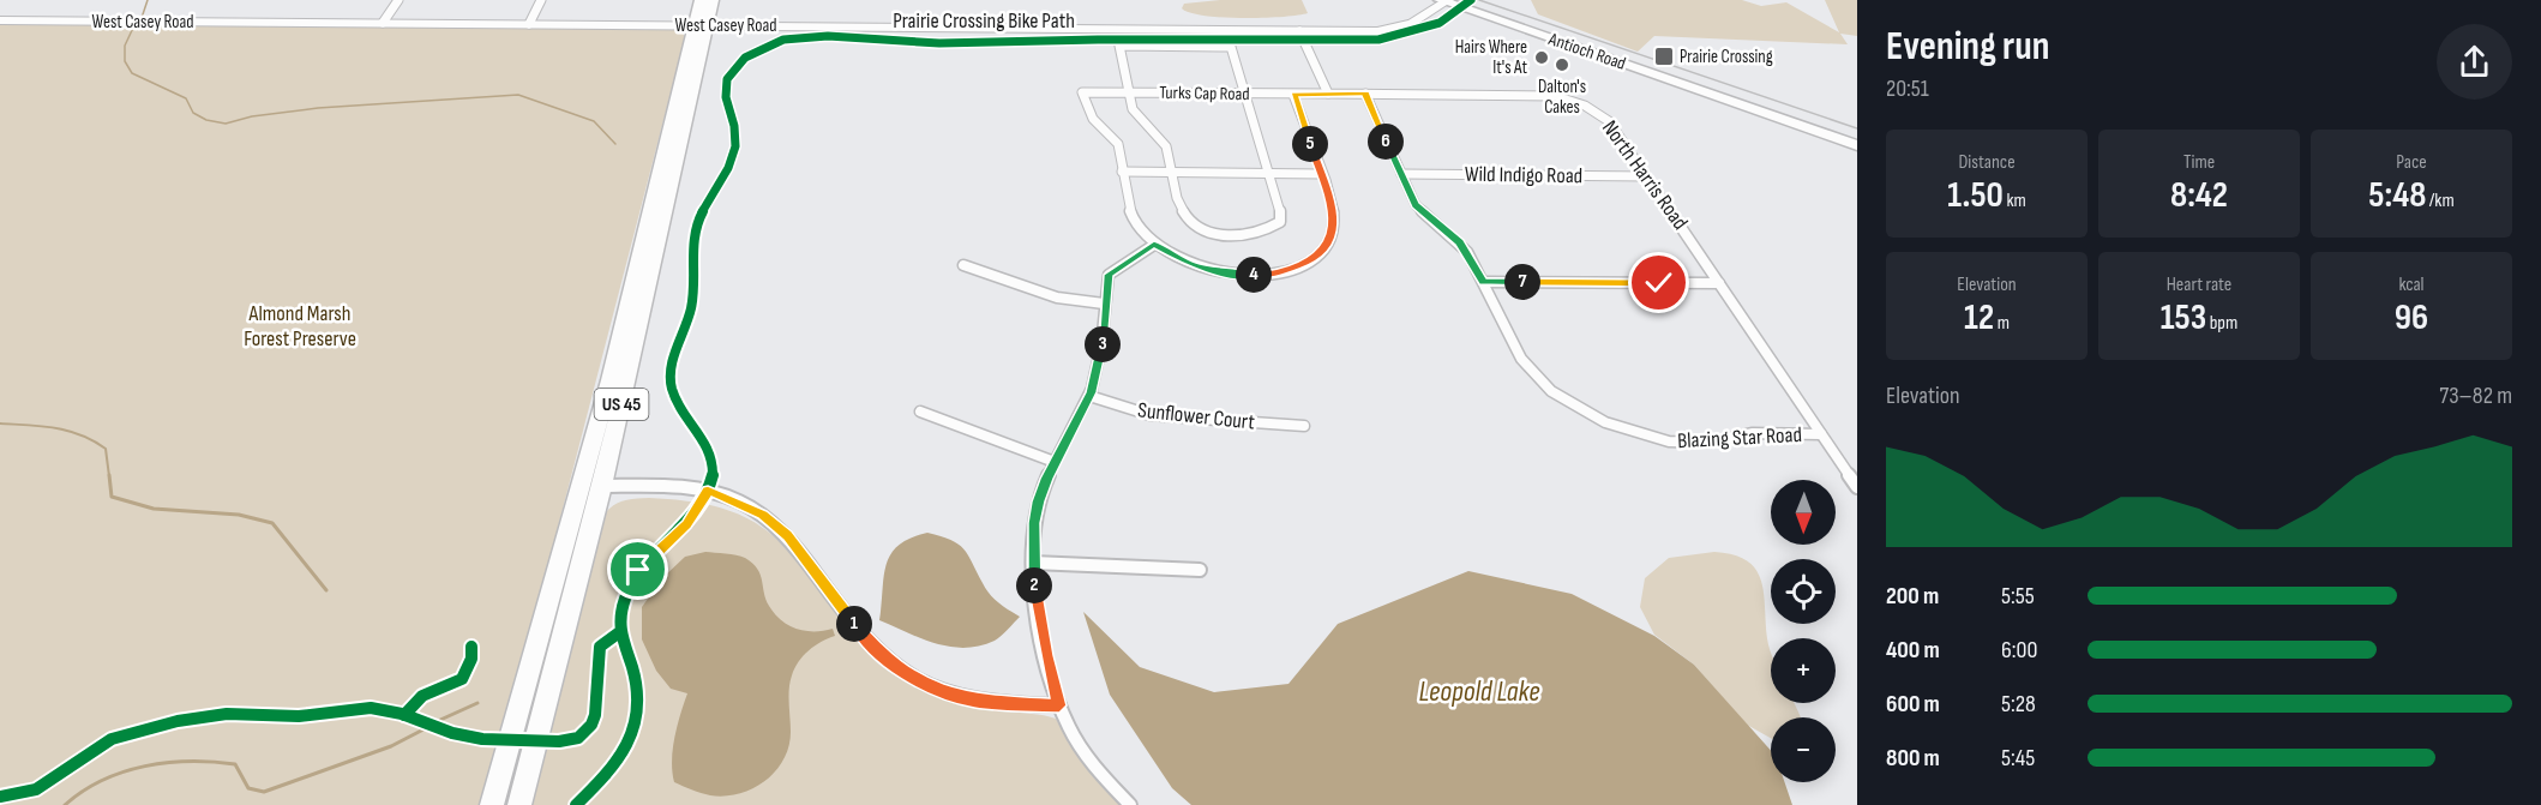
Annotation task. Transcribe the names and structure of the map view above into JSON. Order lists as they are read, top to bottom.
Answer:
{
  "streets": {
    "main road": ["West Casey Road", "Antioch Road", "US 45"],
    "street": [
      "Turks Cap Road",
      "Wild Indigo Road",
      "North Harris Road",
      "Sunflower Court",
      "Blazing Star Road"
    ],
    "cycle path": ["Prairie Crossing Bike Path"]
  },
  "crossings": [
    ["West Casey Road", "Antioch Road"],
    ["West Casey Road", "US 45"],
    ["Turks Cap Road", "North Harris Road"],
    ["Wild Indigo Road", "North Harris Road"],
    ["Wild Indigo Road", "Blazing Star Road"],
    ["North Harris Road", "Blazing Star Road"]
  ],
  "water": ["Leopold Lake"],
  "parks": ["Almond Marsh Forest Preserve"],
  "places": {
    "transit": ["Prairie Crossing"],
    "other": ["Hairs Where It's At", "Dalton's Cakes"]
  },
  "north": "bottom",
  "page": {
    "heading": ["Evening run", "20:51"],
    "stats": [
      ["Distance", "1.50 km"],
      ["Time", "8:42"],
      ["Pace", "5:48 /km"],
      ["Elevation", "12 m"],
      ["Heart rate", "153 bpm"],
      ["kcal", "96"]
    ],
    "pins": [
      "6",
      "5",
      "4",
      "7",
      "3",
      "2",
      "1"
    ],
    "chart": ["Elevation", "73–82 m"],
    "map_buttons": ["+", "−"],
    "list": [
      {
        "name": "200 m",
        "note": "5:55"
      },
      {
        "name": "400 m",
        "note": "6:00"
      },
      {
        "name": "600 m",
        "note": "5:28"
      },
      {
        "name": "800 m",
        "note": "5:45"
      }
    ]
  }
}
